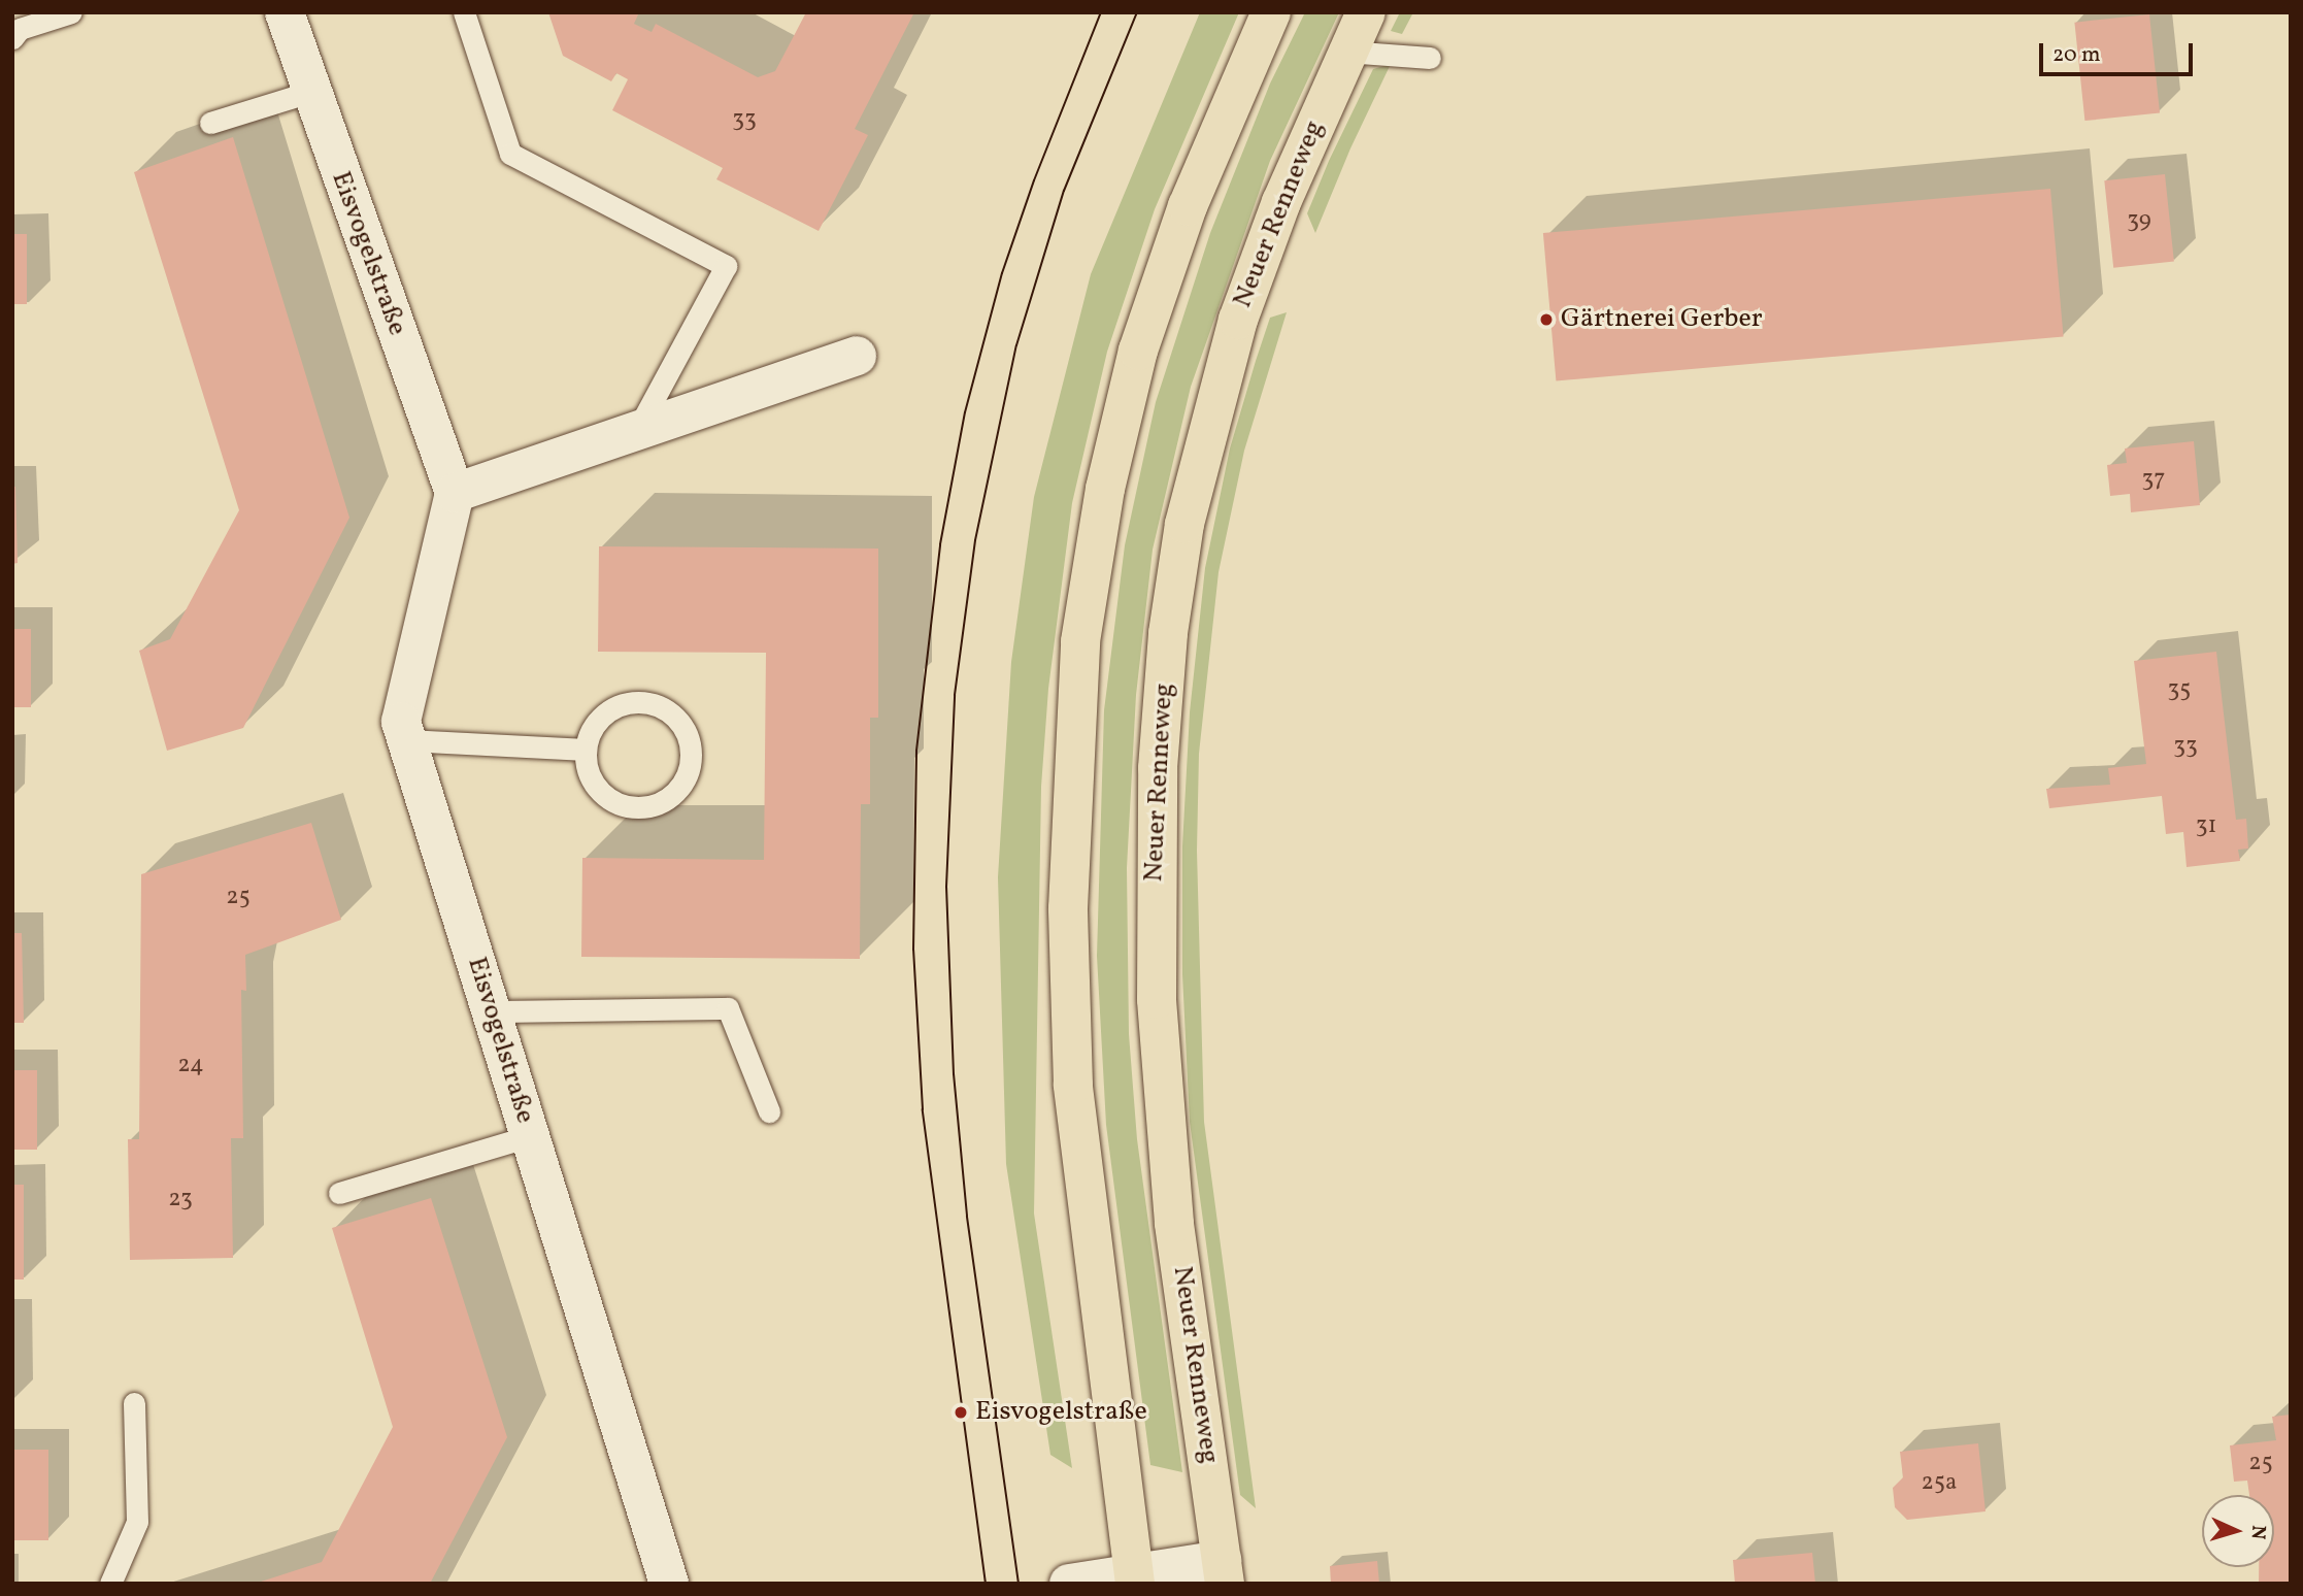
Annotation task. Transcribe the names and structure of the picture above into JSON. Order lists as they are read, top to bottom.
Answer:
{
  "streets": {
    "main road": ["Neuer Renneweg"],
    "street": ["Eisvogelstraße"]
  },
  "places": ["Gärtnerei Gerber", "Eisvogelstraße"],
  "house_numbers": [
    "33",
    "39",
    "37",
    "35",
    "33",
    "31",
    "25",
    "24",
    "23",
    "25",
    "25a"
  ],
  "scale_bar": "20 m",
  "north": "right"
}
